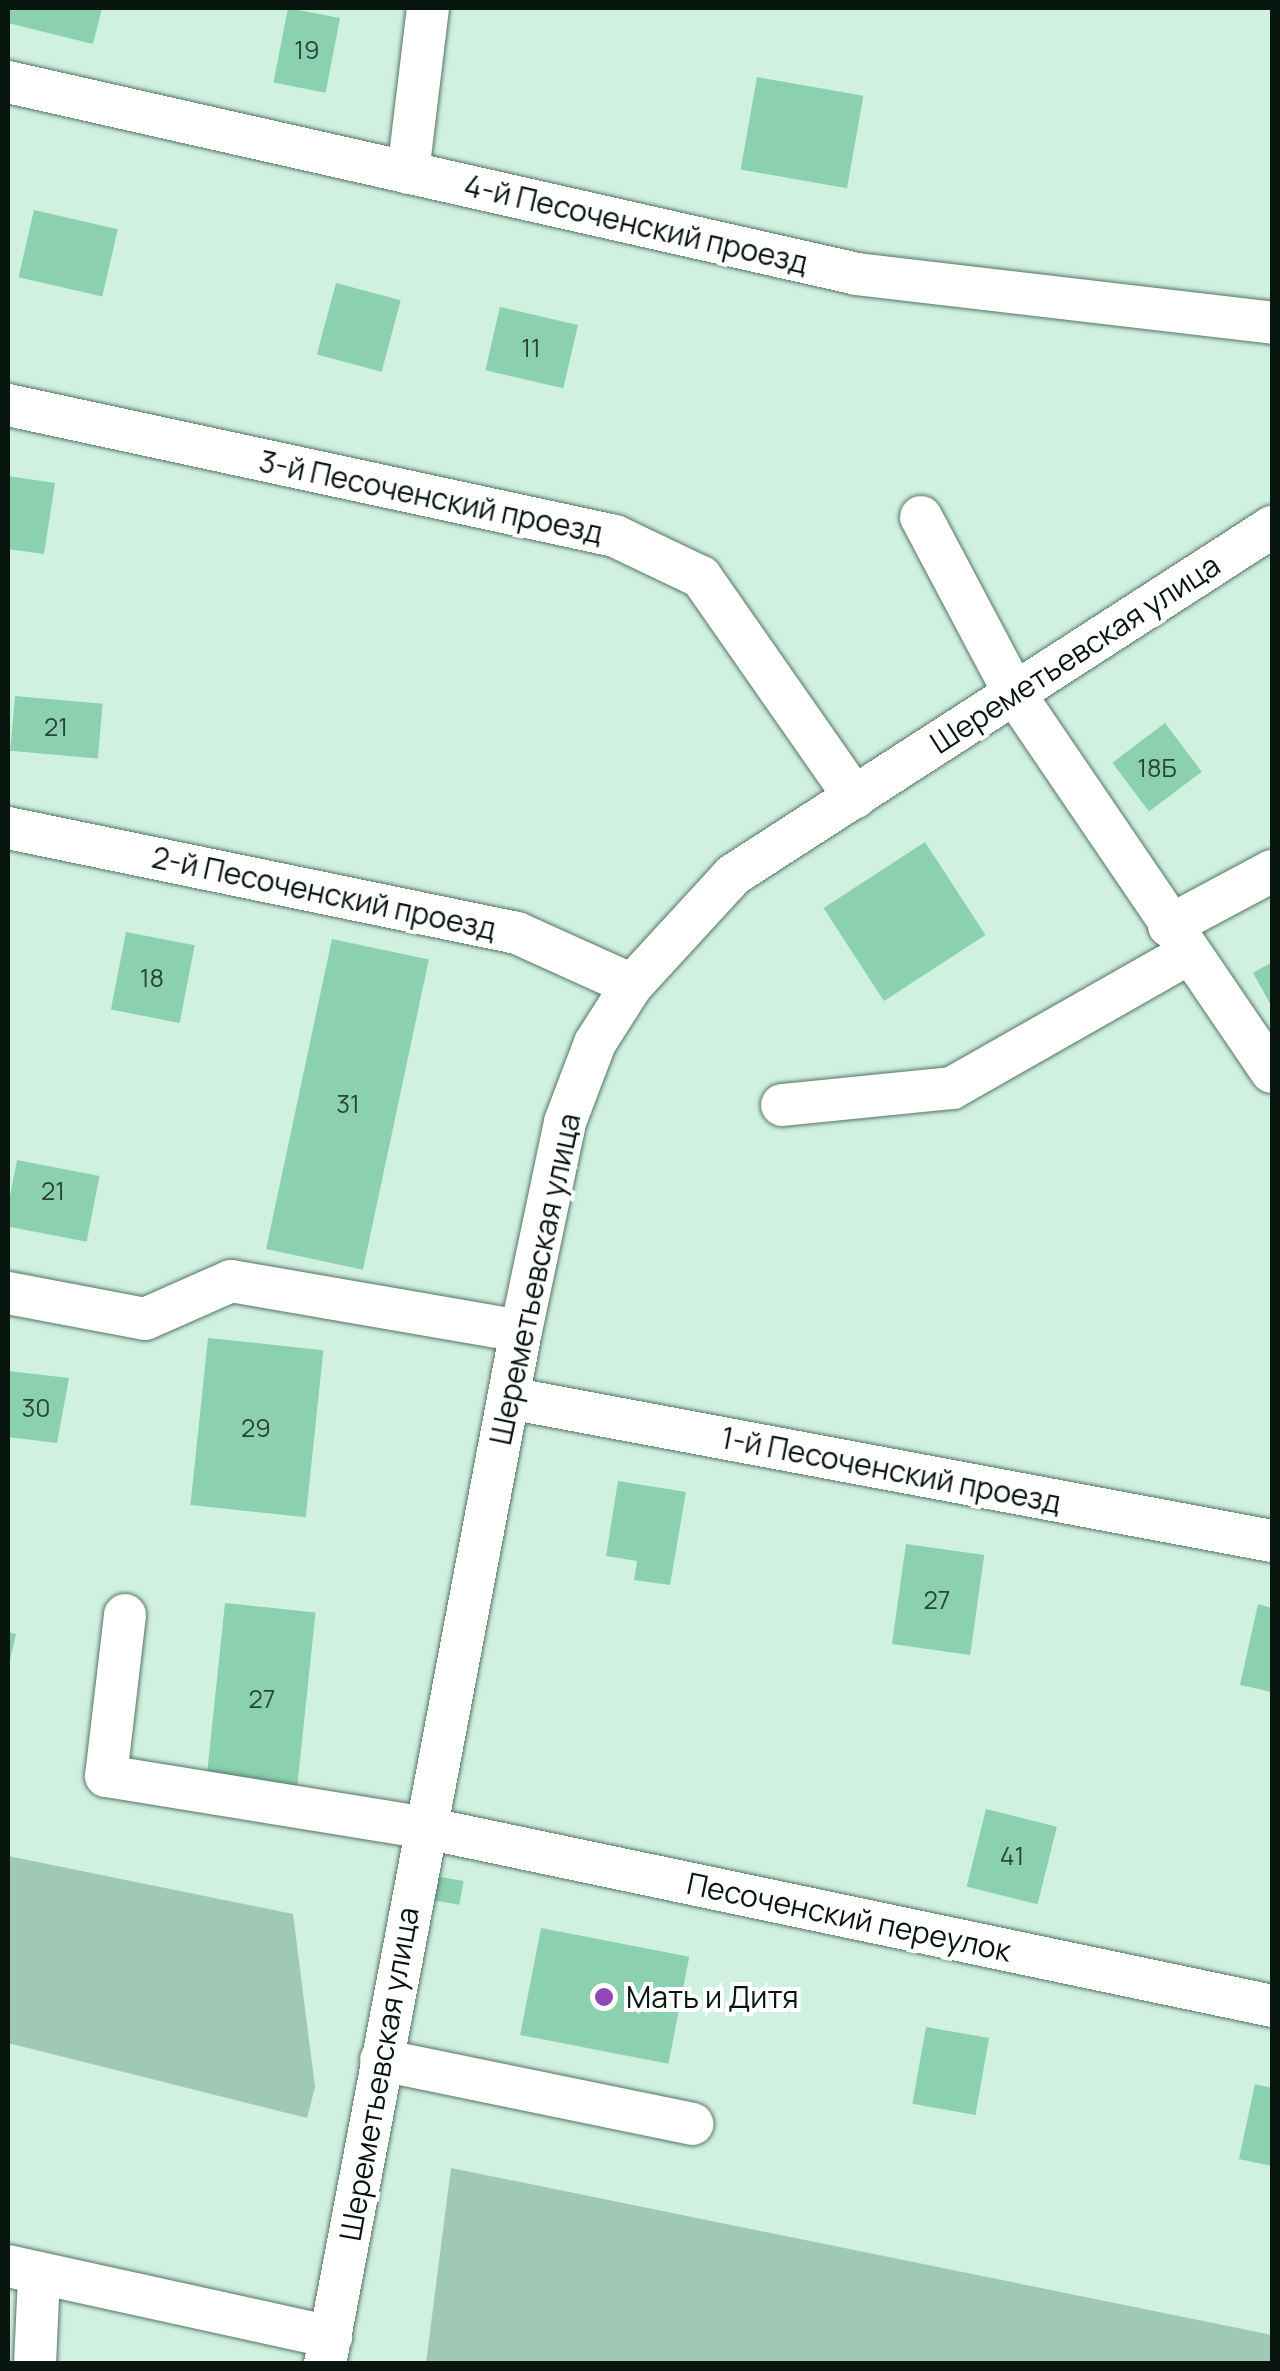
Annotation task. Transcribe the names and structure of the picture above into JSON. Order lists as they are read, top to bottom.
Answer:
{
  "streets": {
    "street": [
      "4-й Песоченский проезд",
      "3-й Песоченский проезд",
      "Шереметьевская улица",
      "2-й Песоченский проезд",
      "1-й Песоченский проезд",
      "Песоченский переулок"
    ]
  },
  "crossings": [
    ["3-й Песоченский проезд", "Шереметьевская улица"],
    ["Шереметьевская улица", "2-й Песоченский проезд"],
    ["Шереметьевская улица", "1-й Песоченский проезд"],
    ["Шереметьевская улица", "Песоченский переулок"]
  ],
  "places": ["Мать и Дитя"],
  "house_numbers": [
    "19",
    "11",
    "21",
    "18Б",
    "18",
    "31",
    "21",
    "30",
    "29",
    "27",
    "27",
    "41"
  ]
}
